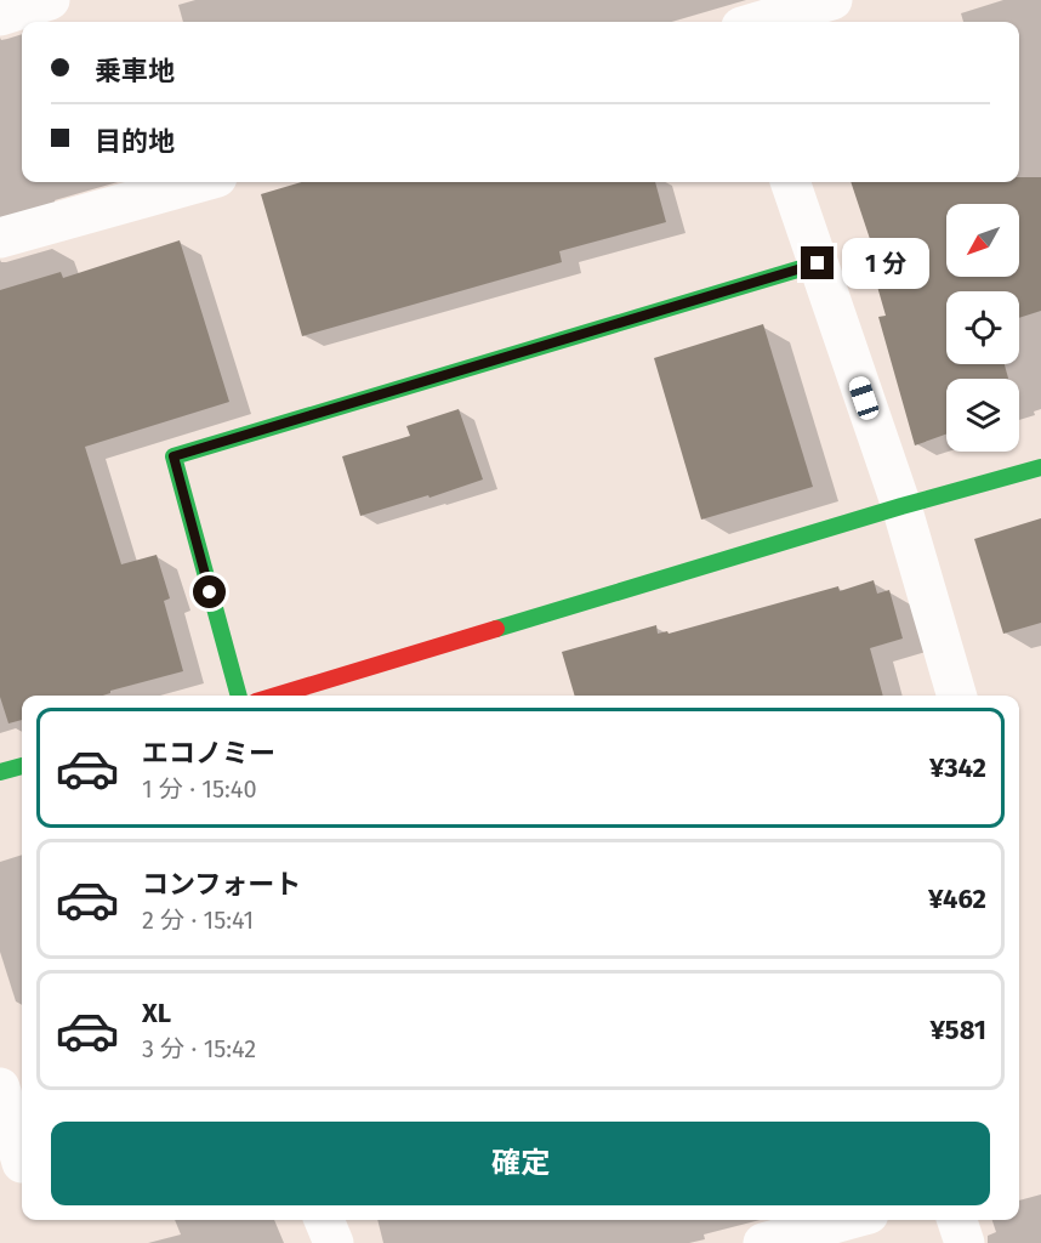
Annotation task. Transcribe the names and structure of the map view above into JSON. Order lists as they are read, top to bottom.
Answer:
{
  "north": "bottom left",
  "page": {
    "banner": ["乗車地", "目的地"],
    "bubble": "1 分",
    "list": [
      {
        "name": "エコノミー",
        "note": "1 分 · 15:40",
        "value": "¥342"
      },
      {
        "name": "コンフォート",
        "note": "2 分 · 15:41",
        "value": "¥462"
      },
      {
        "name": "XL",
        "note": "3 分 · 15:42",
        "value": "¥581"
      }
    ],
    "buttons": "確定"
  }
}
